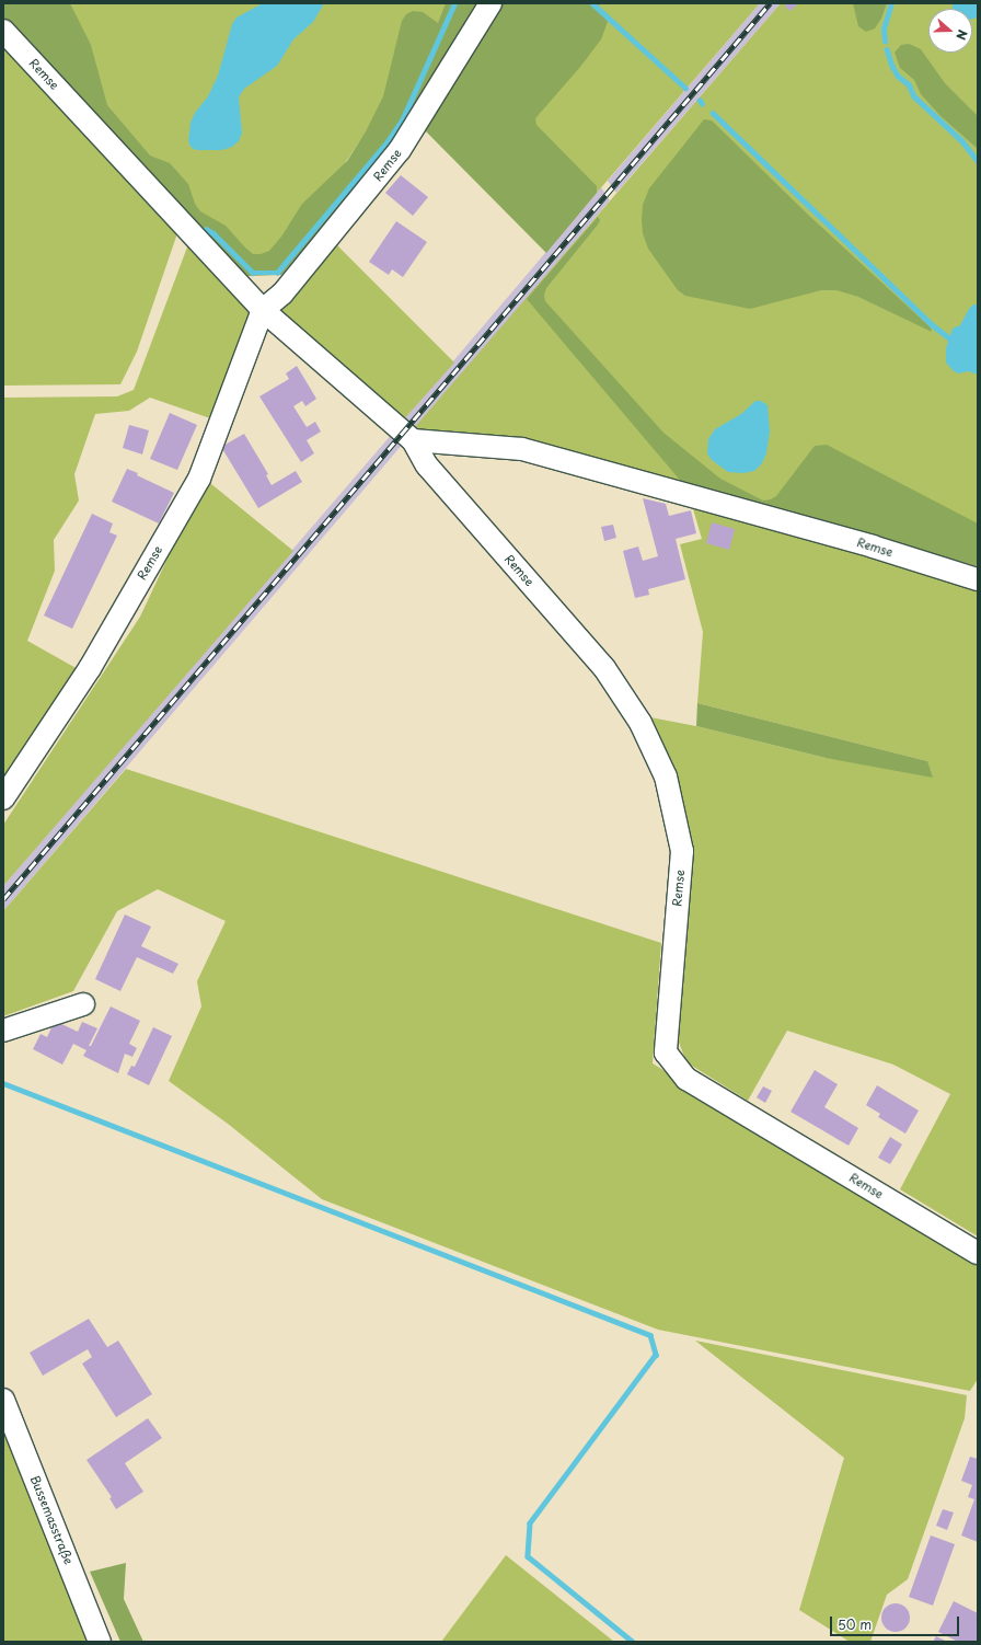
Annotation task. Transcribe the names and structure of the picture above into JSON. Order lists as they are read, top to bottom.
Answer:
{
  "streets": {
    "street": ["Remse", "Bussemasstraße"]
  },
  "scale_bar": "50 m",
  "north": "right"
}
